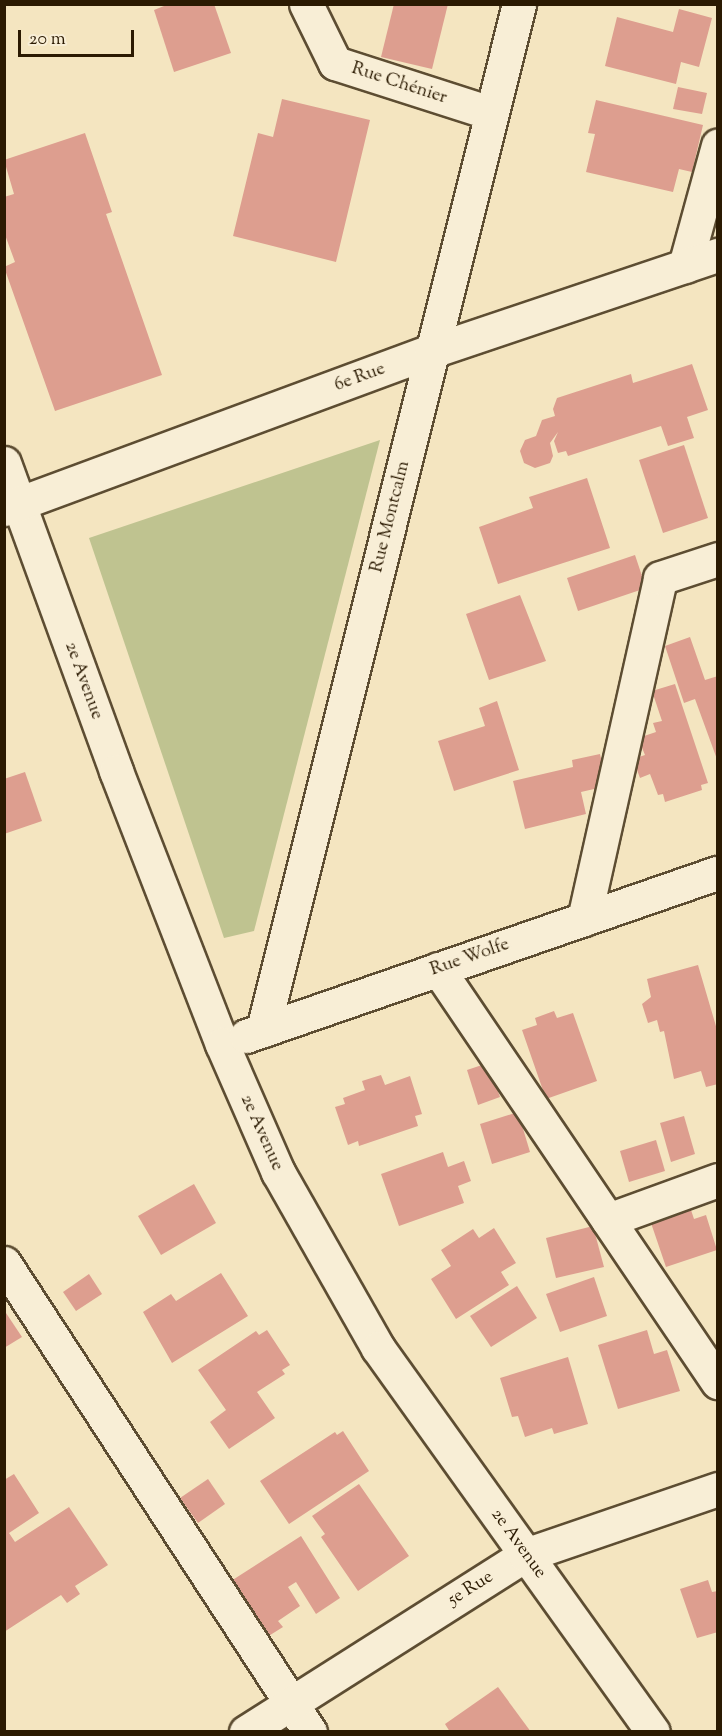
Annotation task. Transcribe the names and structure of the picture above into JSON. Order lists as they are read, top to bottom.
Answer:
{
  "streets": {
    "street": [
      "Rue Chénier",
      "6e Rue",
      "Rue Montcalm",
      "2e Avenue",
      "Rue Wolfe",
      "5e Rue"
    ]
  },
  "crossings": [
    ["Rue Chénier", "Rue Montcalm"],
    ["6e Rue", "Rue Montcalm"],
    ["6e Rue", "2e Avenue"],
    ["Rue Montcalm", "Rue Wolfe"],
    ["2e Avenue", "Rue Wolfe"],
    ["2e Avenue", "5e Rue"]
  ],
  "scale_bar": "20 m"
}
